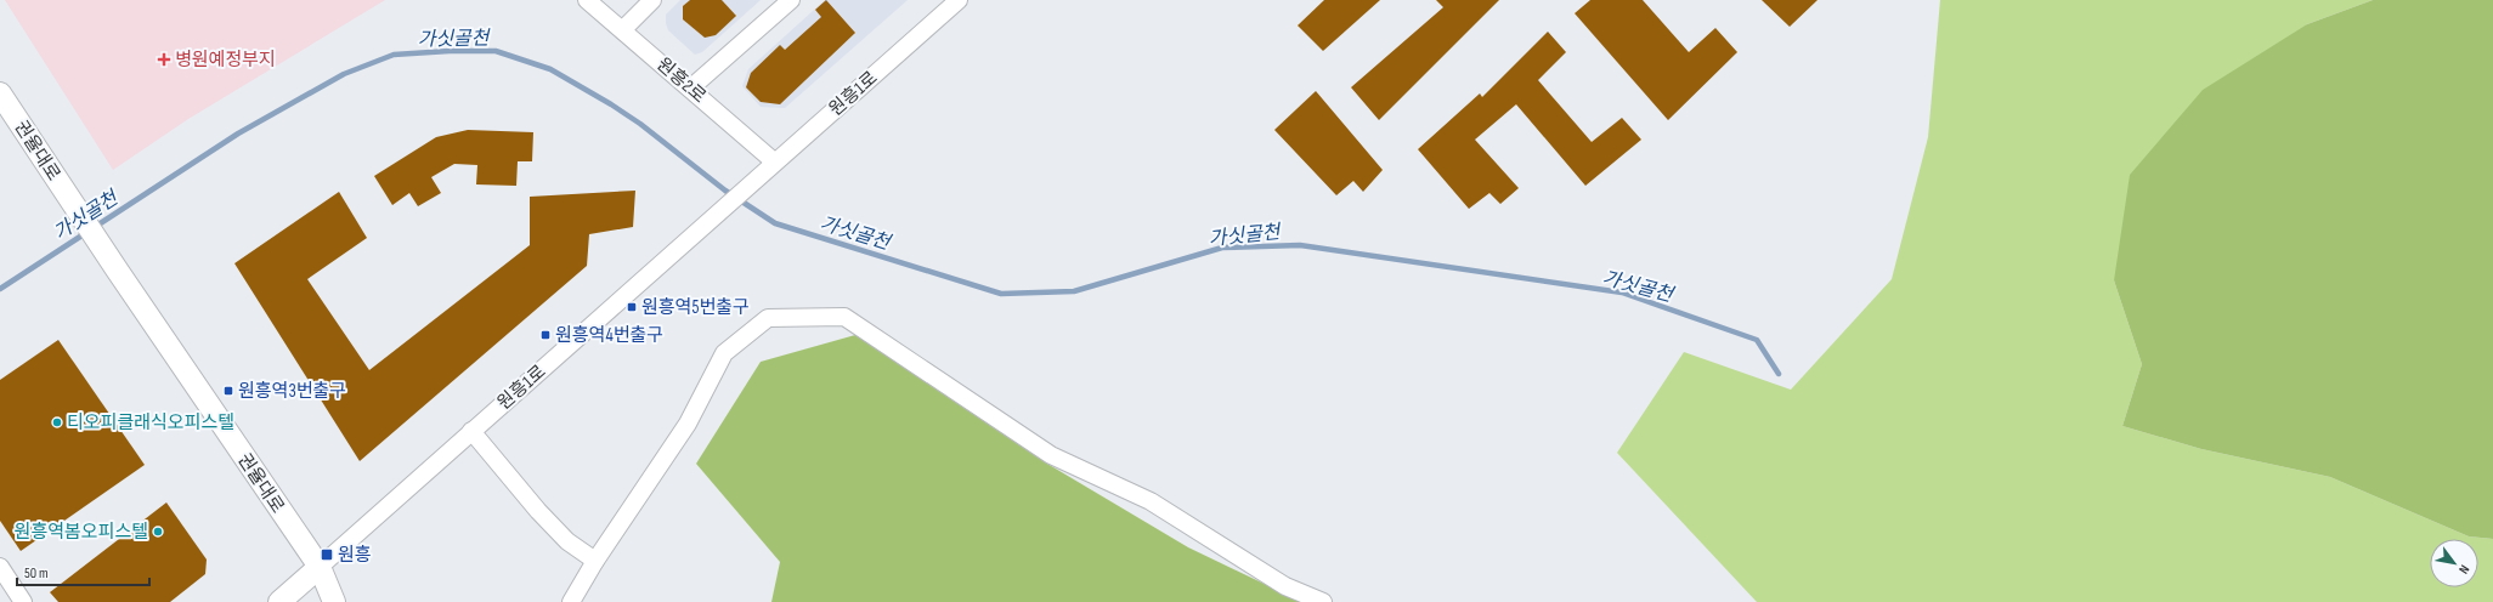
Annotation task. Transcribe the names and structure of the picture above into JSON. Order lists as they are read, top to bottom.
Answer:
{
  "streets": {
    "main road": ["권율대로"],
    "street": ["원흥2로", "원흥1로"]
  },
  "crossings": [
    ["원흥2로", "원흥1로"],
    ["원흥1로", "권율대로"]
  ],
  "water": ["가싯골천"],
  "places": {
    "health": ["병원예정부지"],
    "transit": [
      "원흥역5번출구",
      "원흥역4번출구",
      "원흥역3번출구",
      "원흥"
    ],
    "other": ["티오피클래식오피스텔", "원흥역봄오피스텔"]
  },
  "scale_bar": "50 m",
  "north": "bottom right"
}
